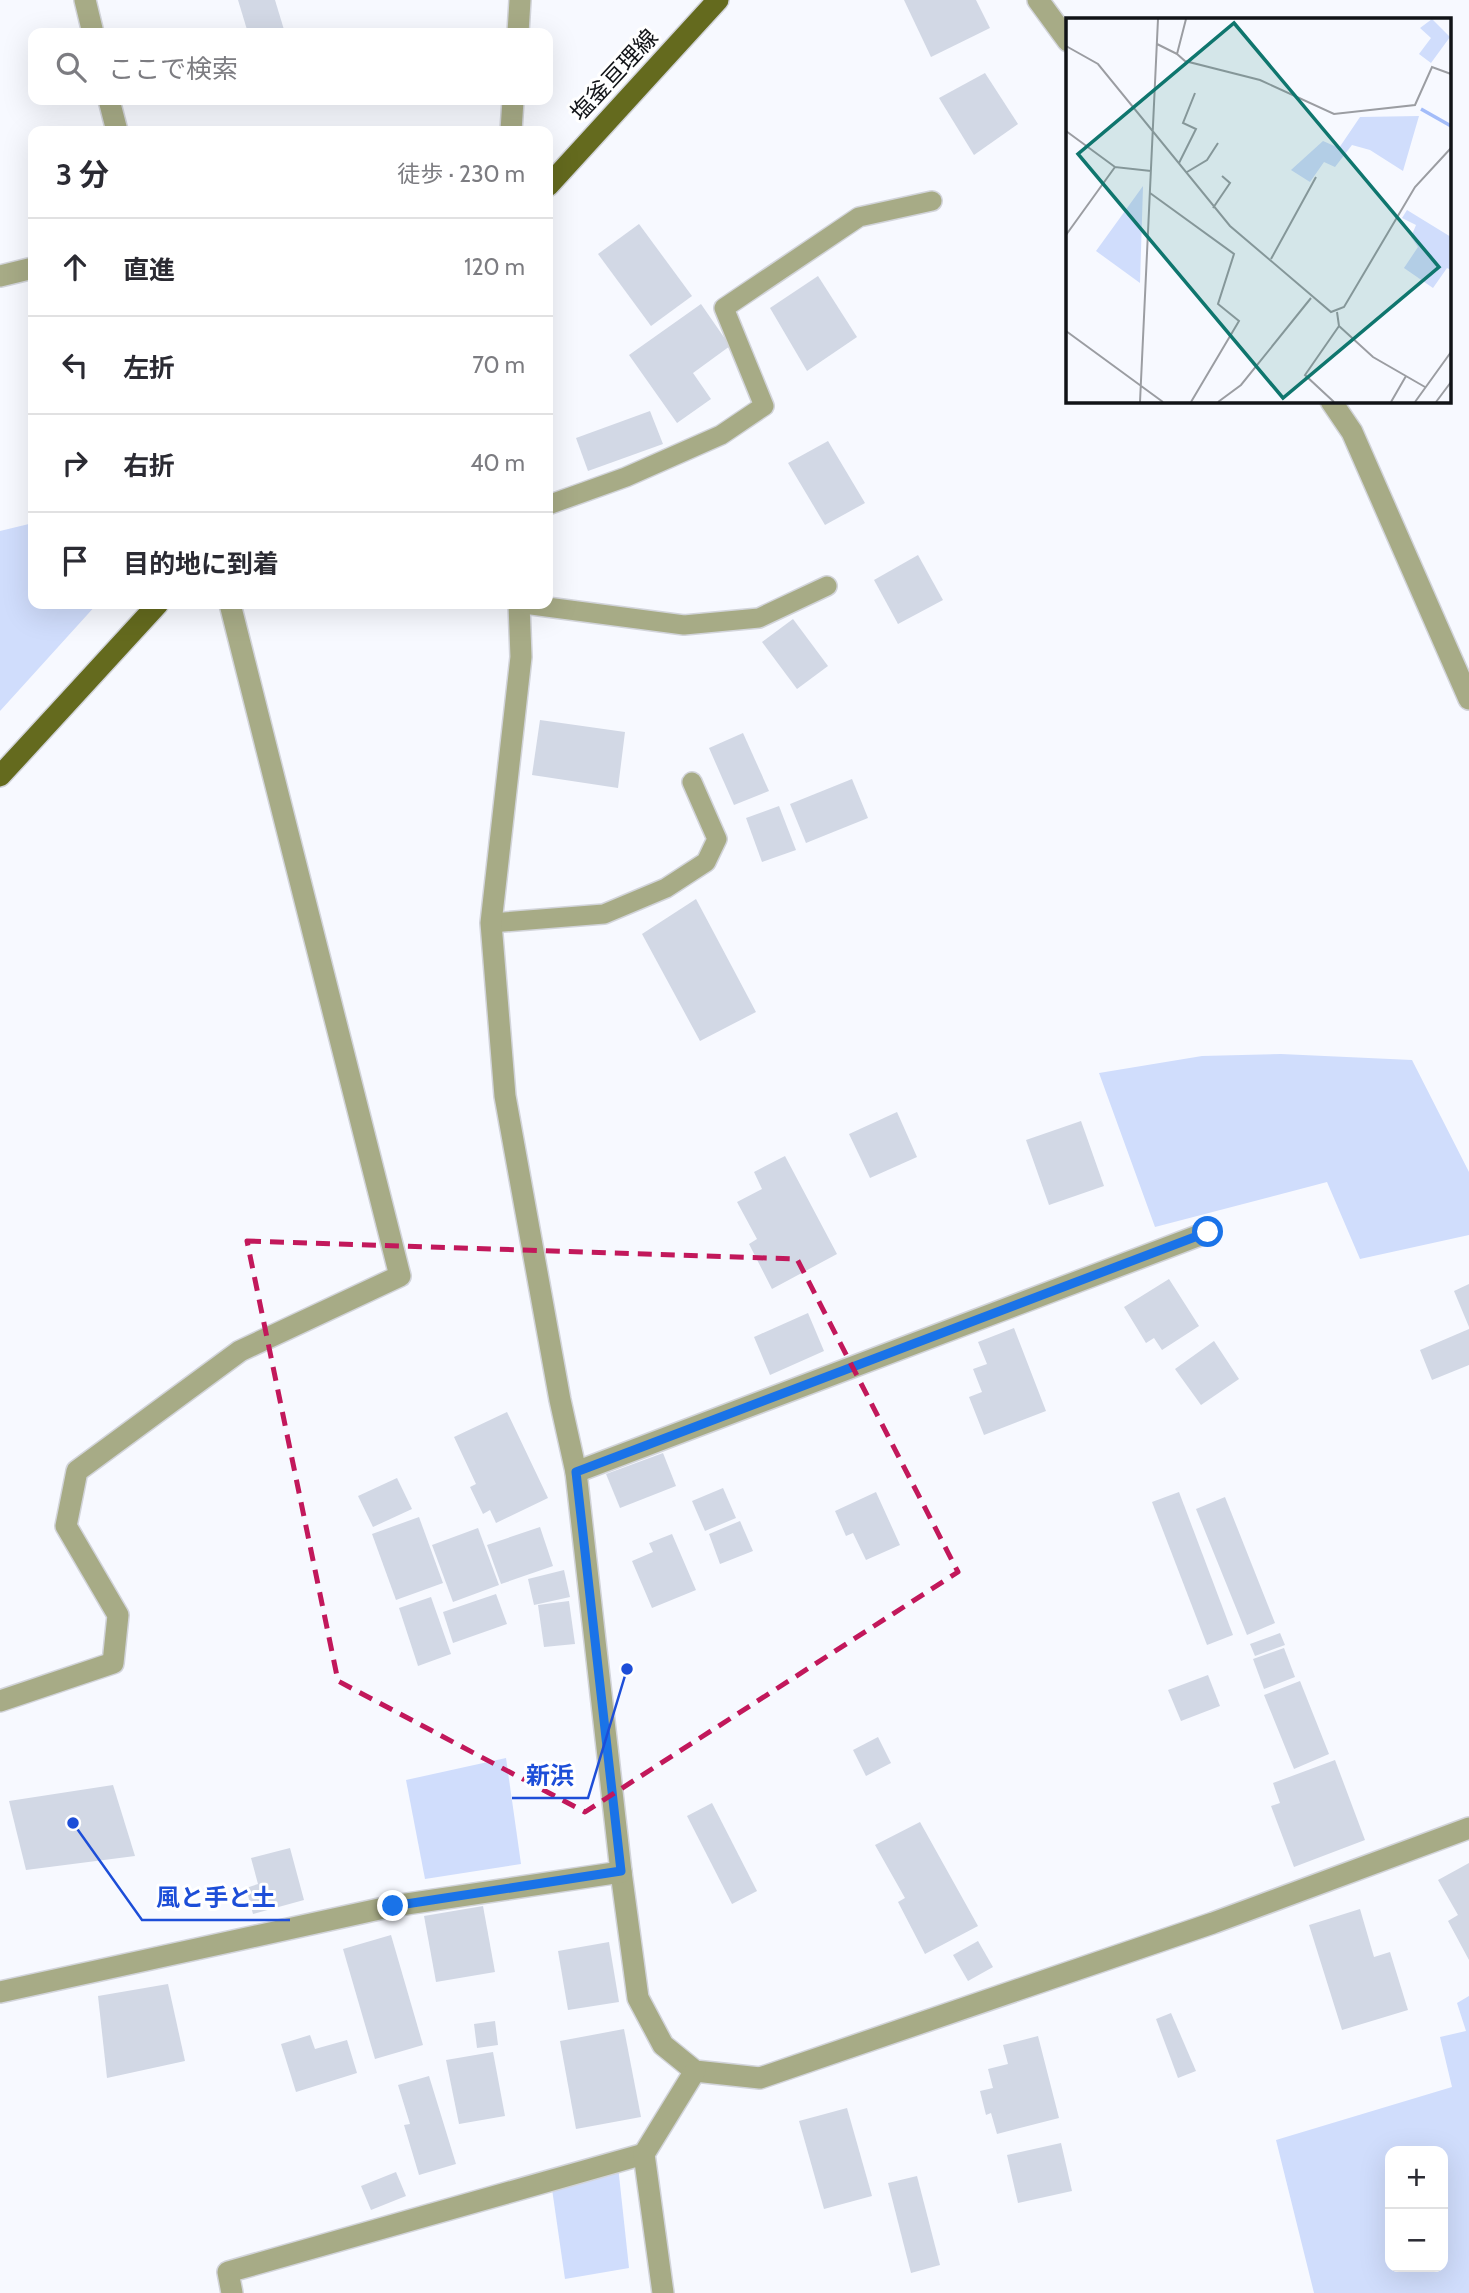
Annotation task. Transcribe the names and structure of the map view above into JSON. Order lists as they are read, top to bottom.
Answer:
{
  "streets": {
    "main road": ["塩釜亘理線"]
  },
  "places": ["新浜", "風と手と土"],
  "page": {
    "search": "ここで検索",
    "heading": ["3 分", "徒歩 · 230 m"],
    "list": [
      ["直進", "120 m"],
      ["左折", "70 m"],
      ["右折", "40 m"],
      "目的地に到着"
    ],
    "map_buttons": ["+", "−"]
  }
}
